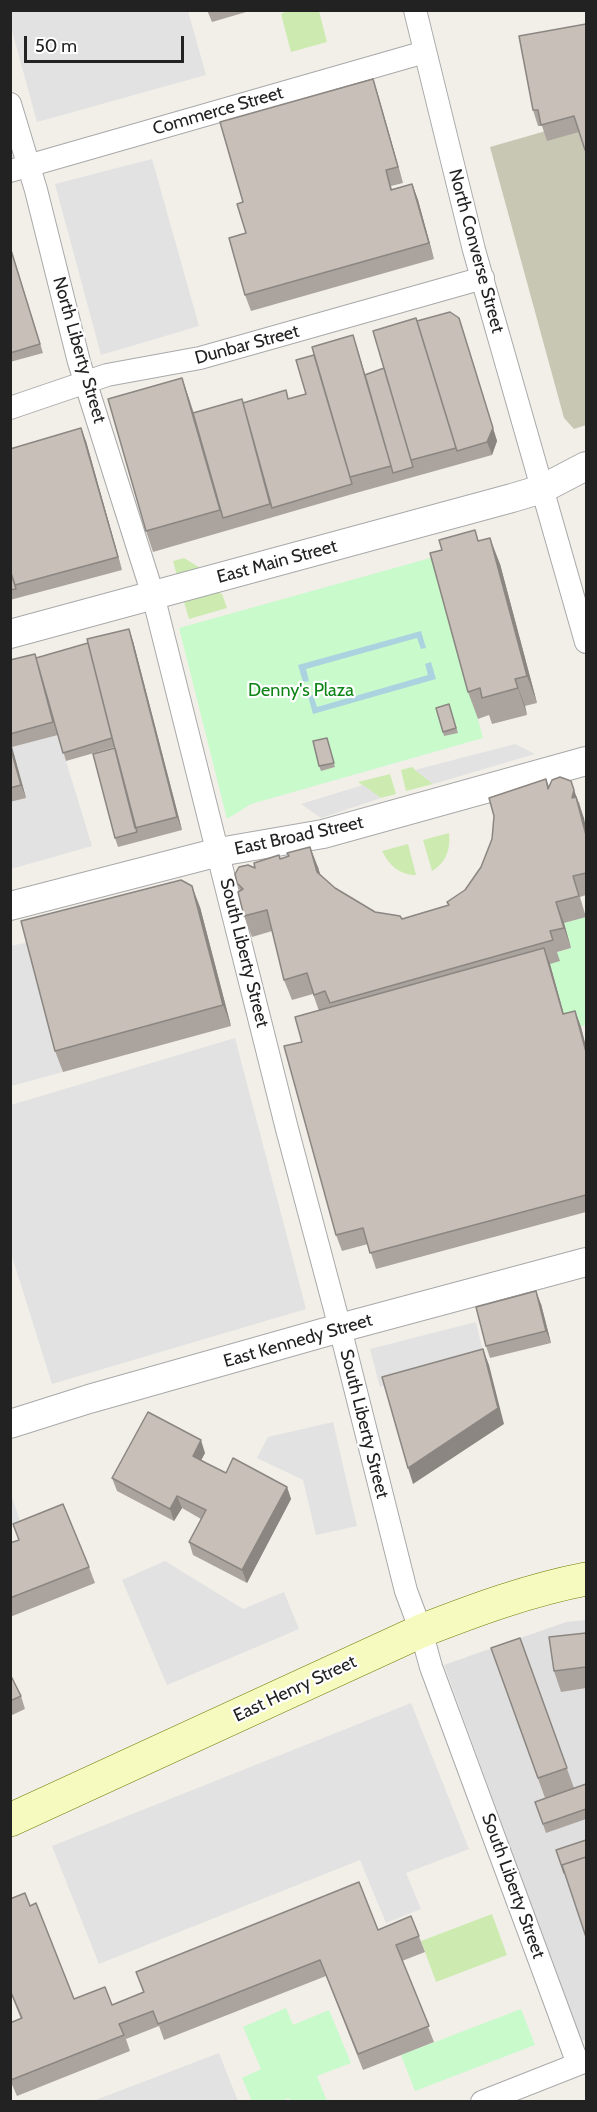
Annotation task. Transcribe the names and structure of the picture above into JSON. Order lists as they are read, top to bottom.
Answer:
{
  "streets": {
    "main road": ["East Henry Street"],
    "street": [
      "Commerce Street",
      "North Converse Street",
      "Dunbar Street",
      "North Liberty Street",
      "East Main Street",
      "East Broad Street",
      "South Liberty Street",
      "East Kennedy Street"
    ]
  },
  "crossings": [
    ["Commerce Street", "North Converse Street"],
    ["Commerce Street", "North Liberty Street"],
    ["North Converse Street", "Dunbar Street"],
    ["North Converse Street", "East Main Street"],
    ["Dunbar Street", "North Liberty Street"],
    ["North Liberty Street", "East Main Street"],
    ["North Liberty Street", "South Liberty Street"],
    ["East Main Street", "South Liberty Street"],
    ["East Broad Street", "South Liberty Street"],
    ["South Liberty Street", "East Kennedy Street"],
    ["South Liberty Street", "East Henry Street"]
  ],
  "parks": ["Denny's Plaza"],
  "scale_bar": "50 m"
}
